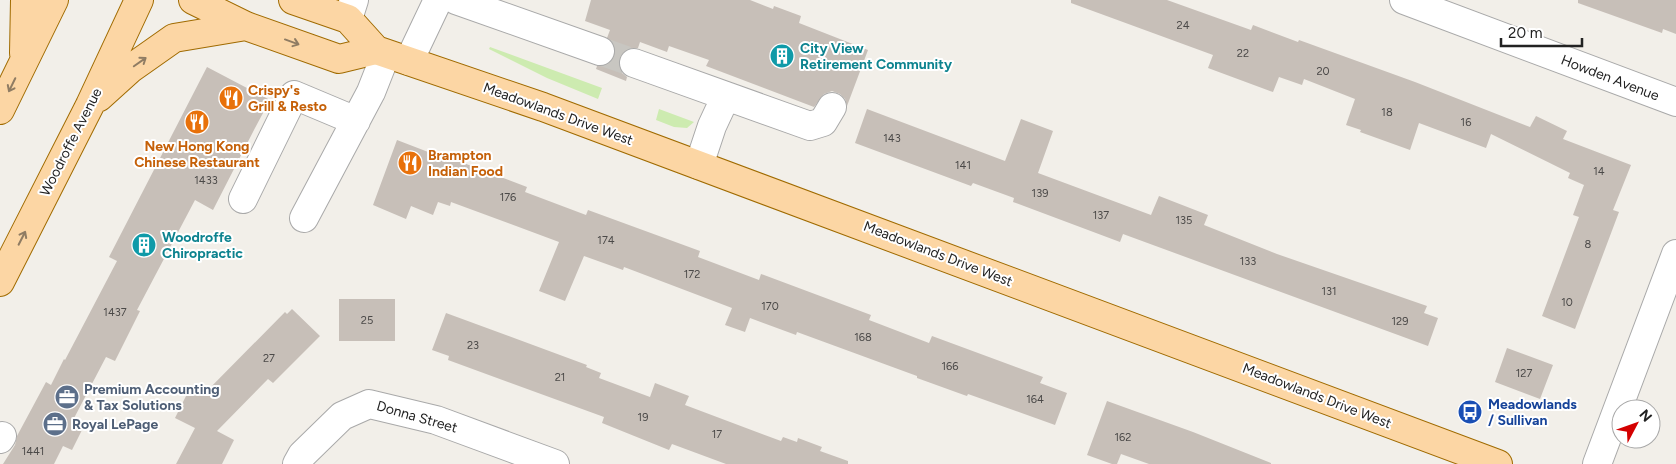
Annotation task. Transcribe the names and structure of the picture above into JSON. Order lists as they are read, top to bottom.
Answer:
{
  "streets": {
    "main road": ["Meadowlands Drive West", "Woodroffe Avenue"],
    "street": ["Howden Avenue", "Donna Street"]
  },
  "one_way": ["Woodroffe Avenue"],
  "places": {
    "building": ["City View Retirement Community", "Woodroffe Chiropractic"],
    "restaurant": ["Crispy's Grill & Resto", "New Hong Kong Chinese Restaurant", "Brampton Indian Food"],
    "office": ["Premium Accounting & Tax Solutions", "Royal LePage"],
    "bus stop": ["Meadowlands / Sullivan"]
  },
  "house_numbers": [
    "24",
    "22",
    "20",
    "18",
    "16",
    "143",
    "141",
    "14",
    "1433",
    "139",
    "176",
    "137",
    "135",
    "174",
    "8",
    "133",
    "172",
    "131",
    "10",
    "170",
    "1437",
    "25",
    "129",
    "168",
    "23",
    "27",
    "166",
    "127",
    "21",
    "164",
    "19",
    "17",
    "162",
    "1441"
  ],
  "scale_bar": "20 m",
  "north": "top right"
}
